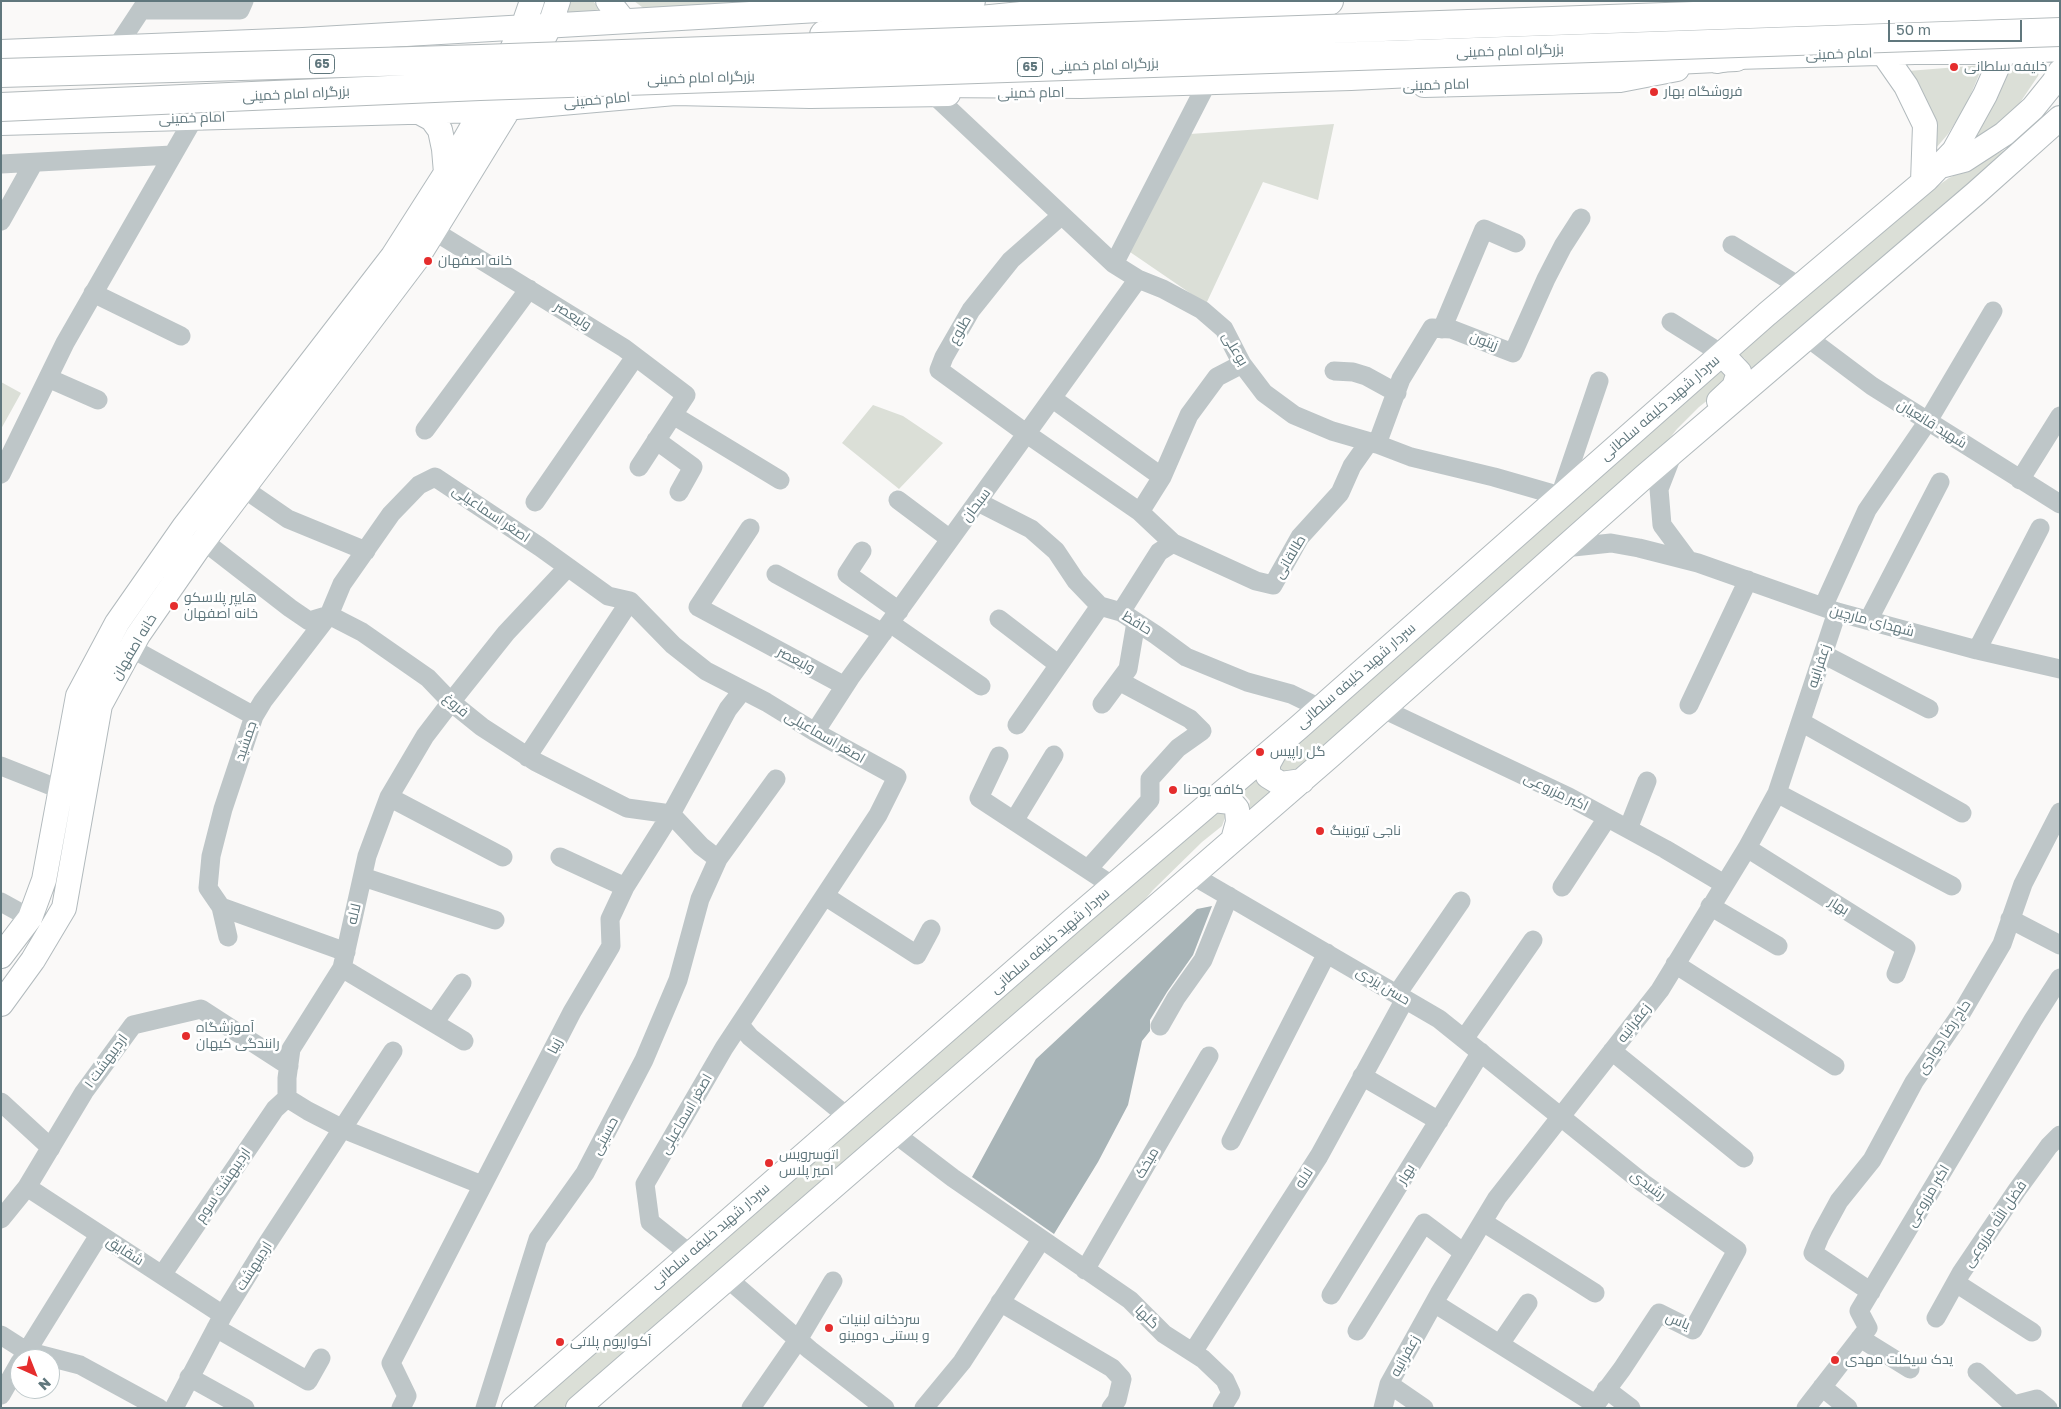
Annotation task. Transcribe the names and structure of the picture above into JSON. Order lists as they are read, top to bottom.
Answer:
{
  "streets": {
    "highway": ["بزرگراه امام خمینی", "65"],
    "main road": ["امام خمینی", "سردار شهید خلیفه سلطانی", "خانه اصفهان"],
    "street": [
      "ولیعصر",
      "طلوع",
      "زیتون",
      "بوعلی",
      "شهید قانعیان",
      "سبحان",
      "اصغر اسماعیلی",
      "طالقانی",
      "شهدای مارچین",
      "حافظ",
      "زعفرانیه",
      "فروغ",
      "جمشید",
      "اکبر مزروعی",
      "بهار",
      "لاله",
      "حسن یزدی",
      "حاج رضا جوادی",
      "زیبا",
      "اردیبهشت ۱",
      "حسینی",
      "میخک",
      "اردیبهشت سوم",
      "رشیدی",
      "فضل الله مزروعی",
      "شقایق",
      "اردیبهشت",
      "گلها",
      "یاس"
    ]
  },
  "crossings": [
    ["امام خمینی", "بوعلی"],
    ["امام خمینی", "سردار شهید خلیفه سلطانی"],
    ["امام خمینی", "خانه اصفهان"],
    ["ولیعصر", "سبحان"],
    ["ولیعصر", "خانه اصفهان"],
    ["طلوع", "بوعلی"],
    ["طلوع", "سبحان"],
    ["طلوع", "طالقانی"],
    ["بوعلی", "سردار شهید خلیفه سلطانی"],
    ["بوعلی", "سبحان"],
    ["بوعلی", "طالقانی"],
    ["سردار شهید خلیفه سلطانی", "اصغر اسماعیلی"],
    ["سردار شهید خلیفه سلطانی", "حافظ"],
    ["شهید قانعیان", "زعفرانیه"],
    ["سبحان", "اصغر اسماعیلی"],
    ["سبحان", "طالقانی"],
    ["اصغر اسماعیلی", "فروغ"],
    ["اصغر اسماعیلی", "جمشید"],
    ["اصغر اسماعیلی", "لاله"],
    ["اصغر اسماعیلی", "زیبا"],
    ["شهدای مارچین", "زعفرانیه"],
    ["زعفرانیه", "اکبر مزروعی"],
    ["زعفرانیه", "بهار"],
    ["زعفرانیه", "حسن یزدی"],
    ["زعفرانیه", "رشیدی"],
    ["فروغ", "جمشید"],
    ["فروغ", "لاله"],
    ["فروغ", "زیبا"],
    ["اکبر مزروعی", "حاج رضا جوادی"],
    ["بهار", "حسن یزدی"],
    ["لاله", "حسن یزدی"],
    ["لاله", "اردیبهشت ۱"],
    ["لاله", "اردیبهشت سوم"],
    ["لاله", "گلها"],
    ["حسن یزدی", "رشیدی"],
    ["اردیبهشت ۱", "شقایق"],
    ["میخک", "گلها"],
    ["اردیبهشت سوم", "شقایق"],
    ["رشیدی", "یاس"],
    ["شقایق", "اردیبهشت"]
  ],
  "places": [
    "خلیفه سلطانی",
    "فروشگاه بهار",
    "خانه اصفهان",
    "هایپر پلاسکو خانه اصفهان",
    "گل راپیس",
    "کافه یوحنا",
    "ناجی‌ تیونینگ",
    "آموزشگاه رانندگی کیهان",
    "اتوسرويس امير پلاس",
    "سردخانه لبنیات و بستنی دومینو",
    "آکواریوم پلاتی",
    "یدک سیکلت مهدی"
  ],
  "scale_bar": "50 m",
  "north": "bottom right"
}
